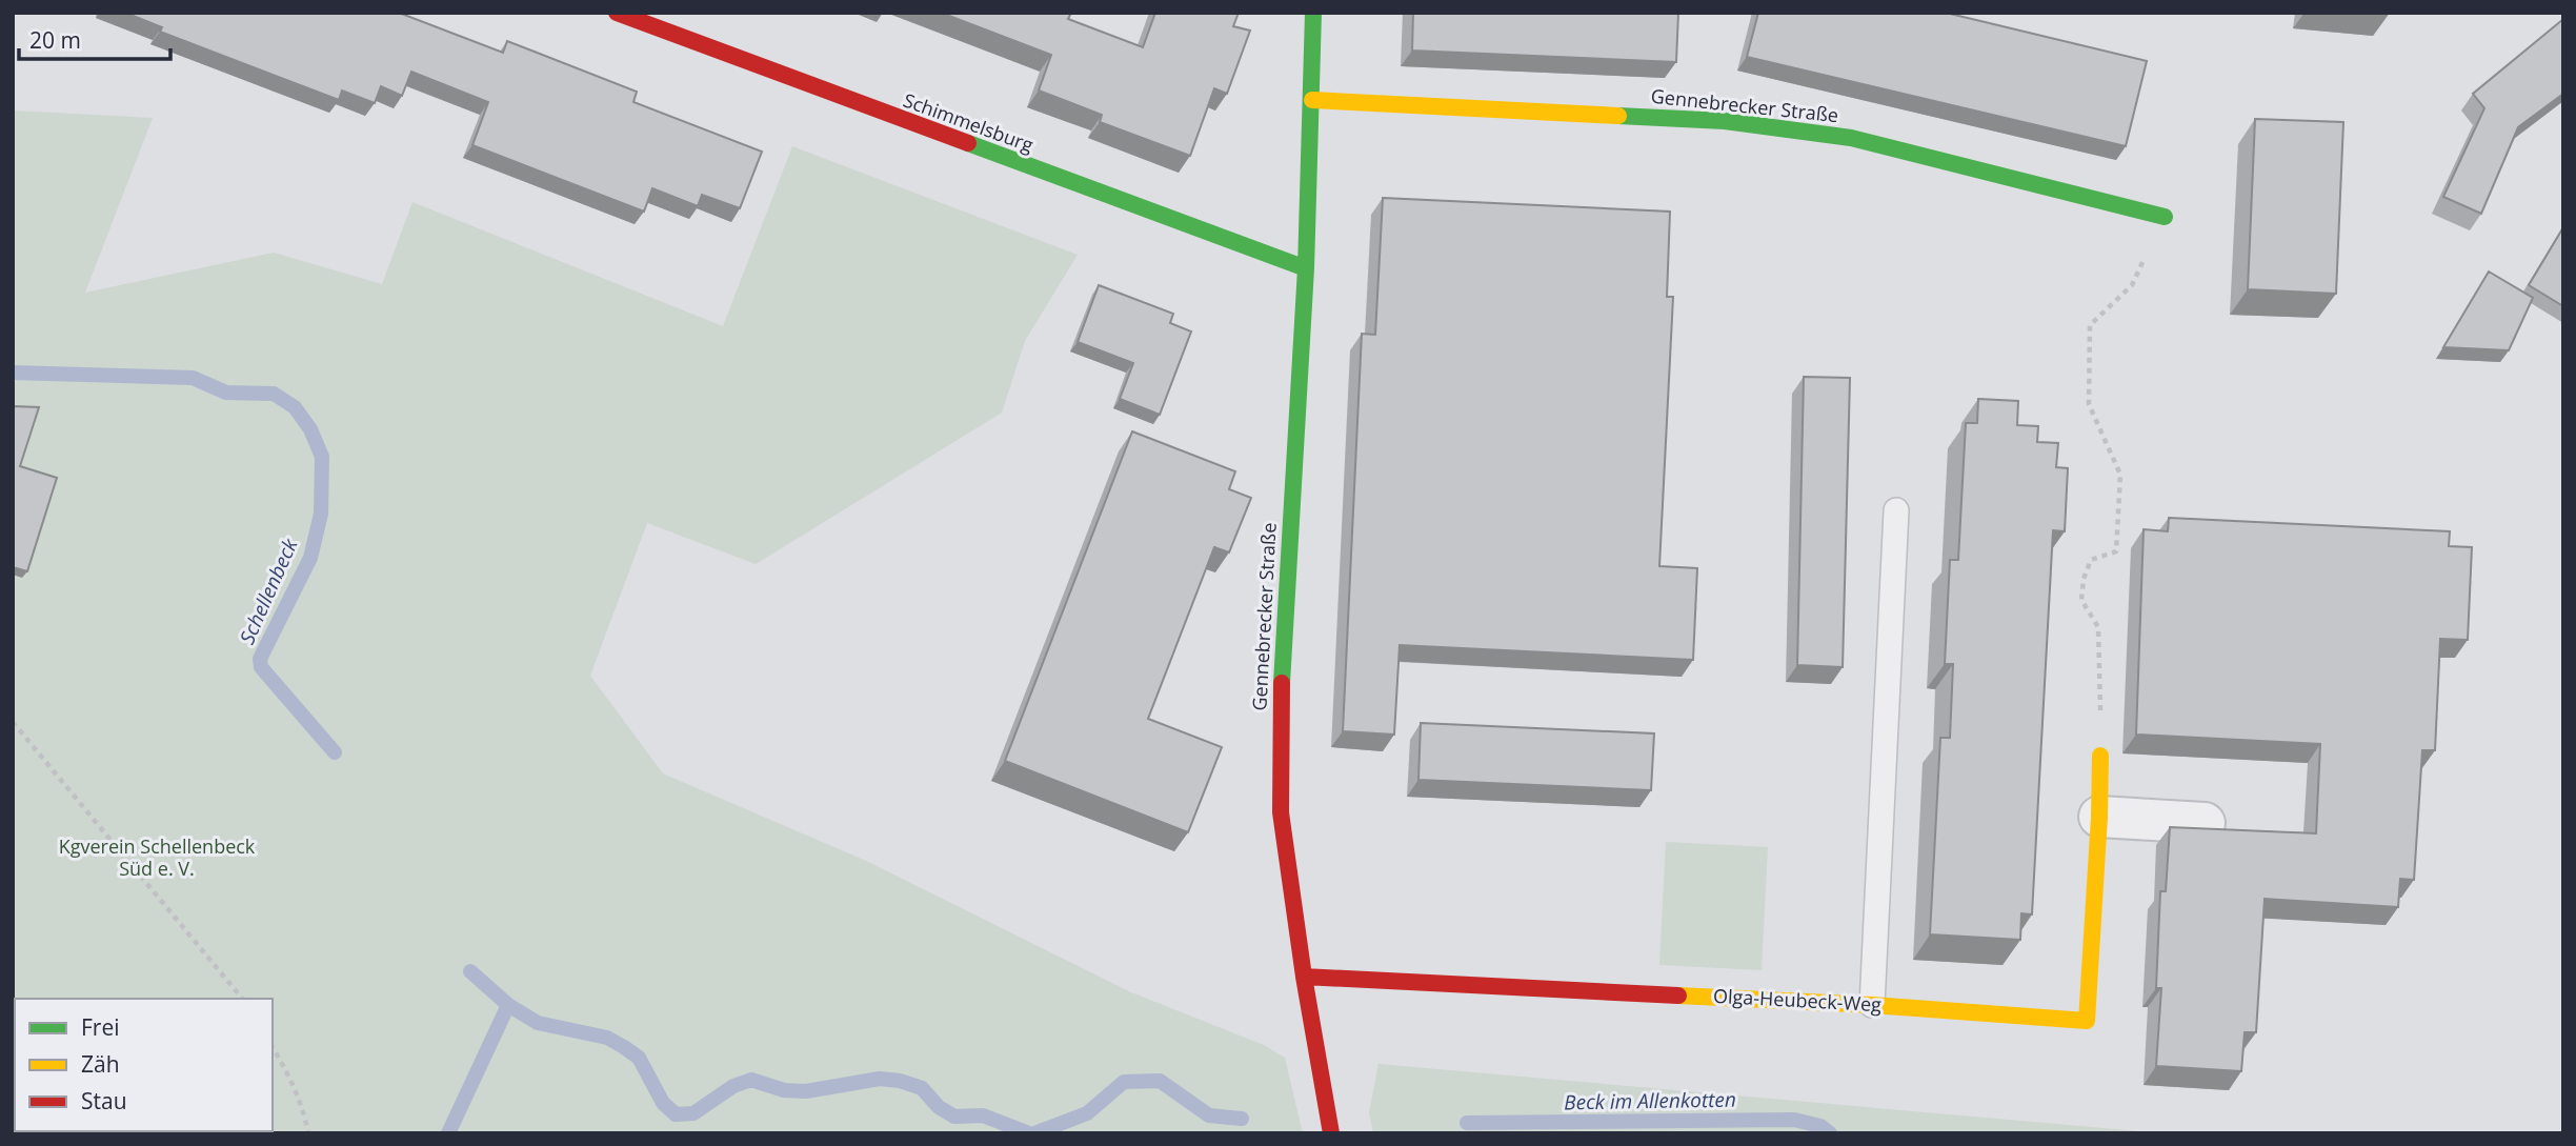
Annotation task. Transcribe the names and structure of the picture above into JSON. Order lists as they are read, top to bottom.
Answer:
{
  "streets": {
    "street": ["Gennebrecker Straße", "Schimmelsburg", "Olga-Heubeck-Weg"]
  },
  "crossings": [
    ["Gennebrecker Straße", "Schimmelsburg"],
    ["Gennebrecker Straße", "Olga-Heubeck-Weg"]
  ],
  "water": ["Schellenbeck", "Beck im Allenkotten"],
  "parks": ["Kgverein Schellenbeck Süd e. V."],
  "legend": ["Frei", "Zäh", "Stau"],
  "scale_bar": "20 m"
}
